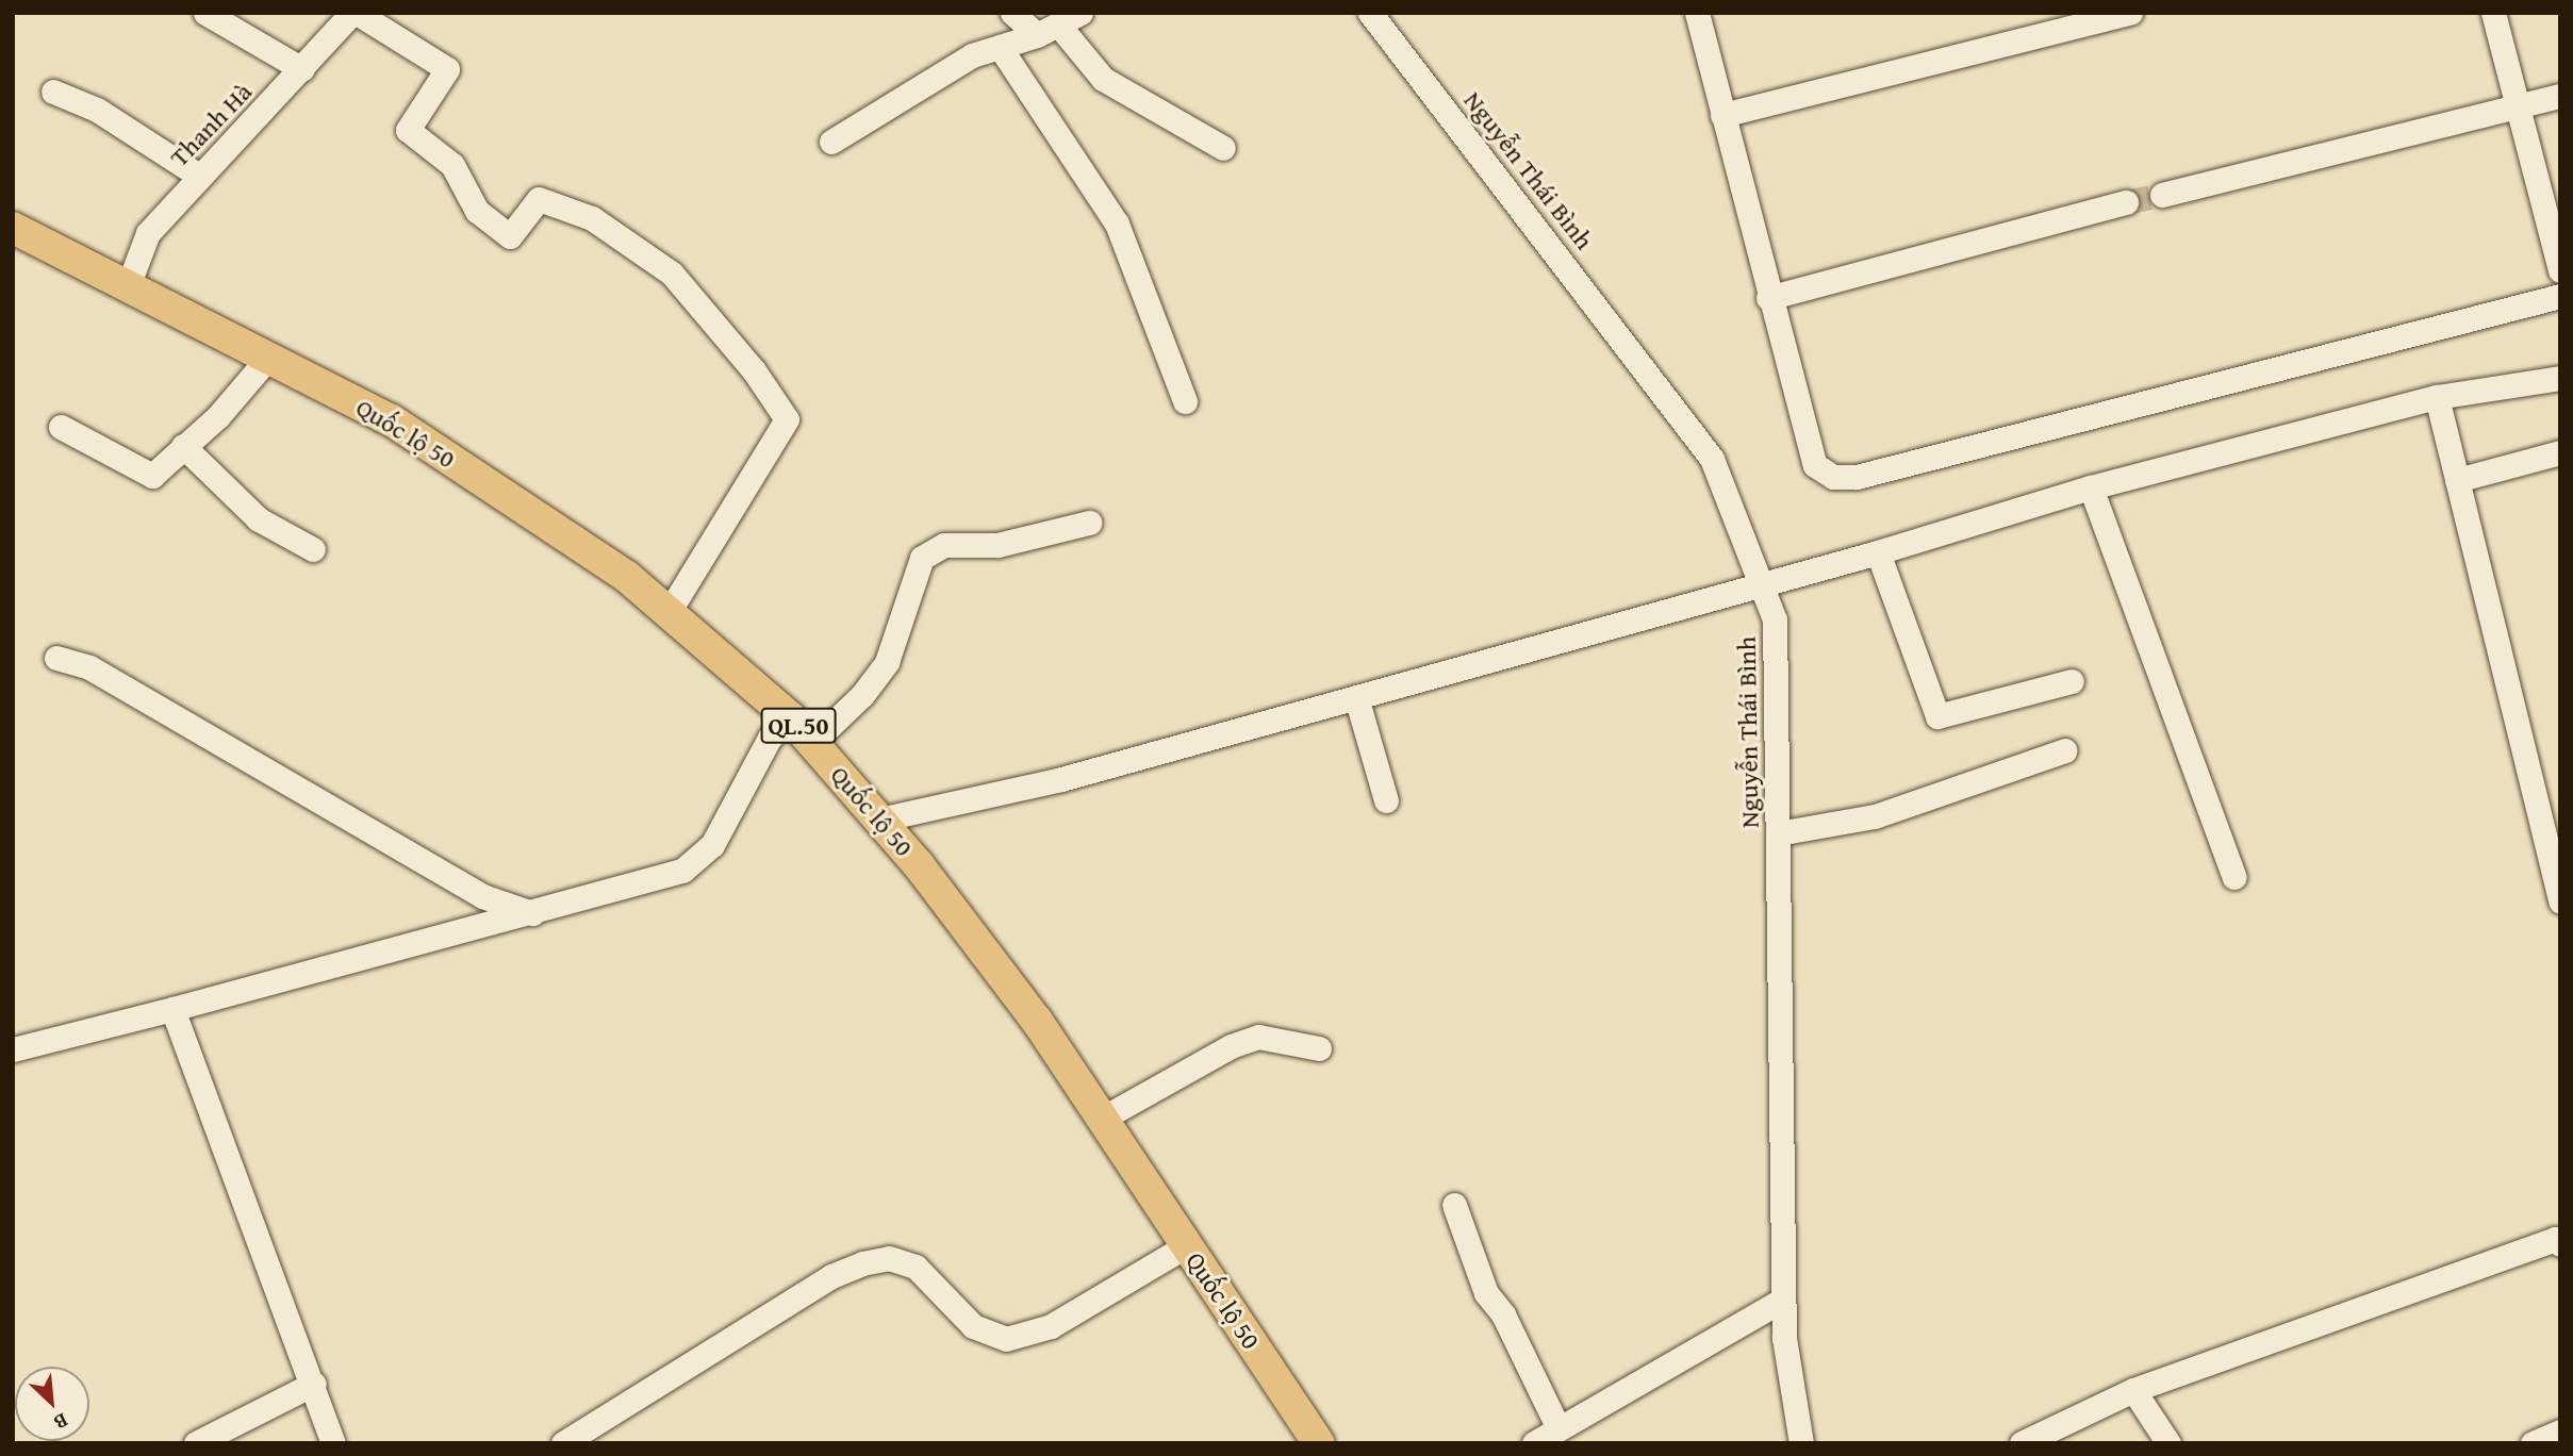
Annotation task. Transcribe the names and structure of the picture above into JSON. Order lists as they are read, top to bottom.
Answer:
{
  "streets": {
    "main road": ["Quốc lộ 50", "QL.50"],
    "street": ["Thanh Hà", "Nguyễn Thái Bình"]
  },
  "crossings": [
    ["Thanh Hà", "Quốc lộ 50"]
  ],
  "north": "bottom right"
}
